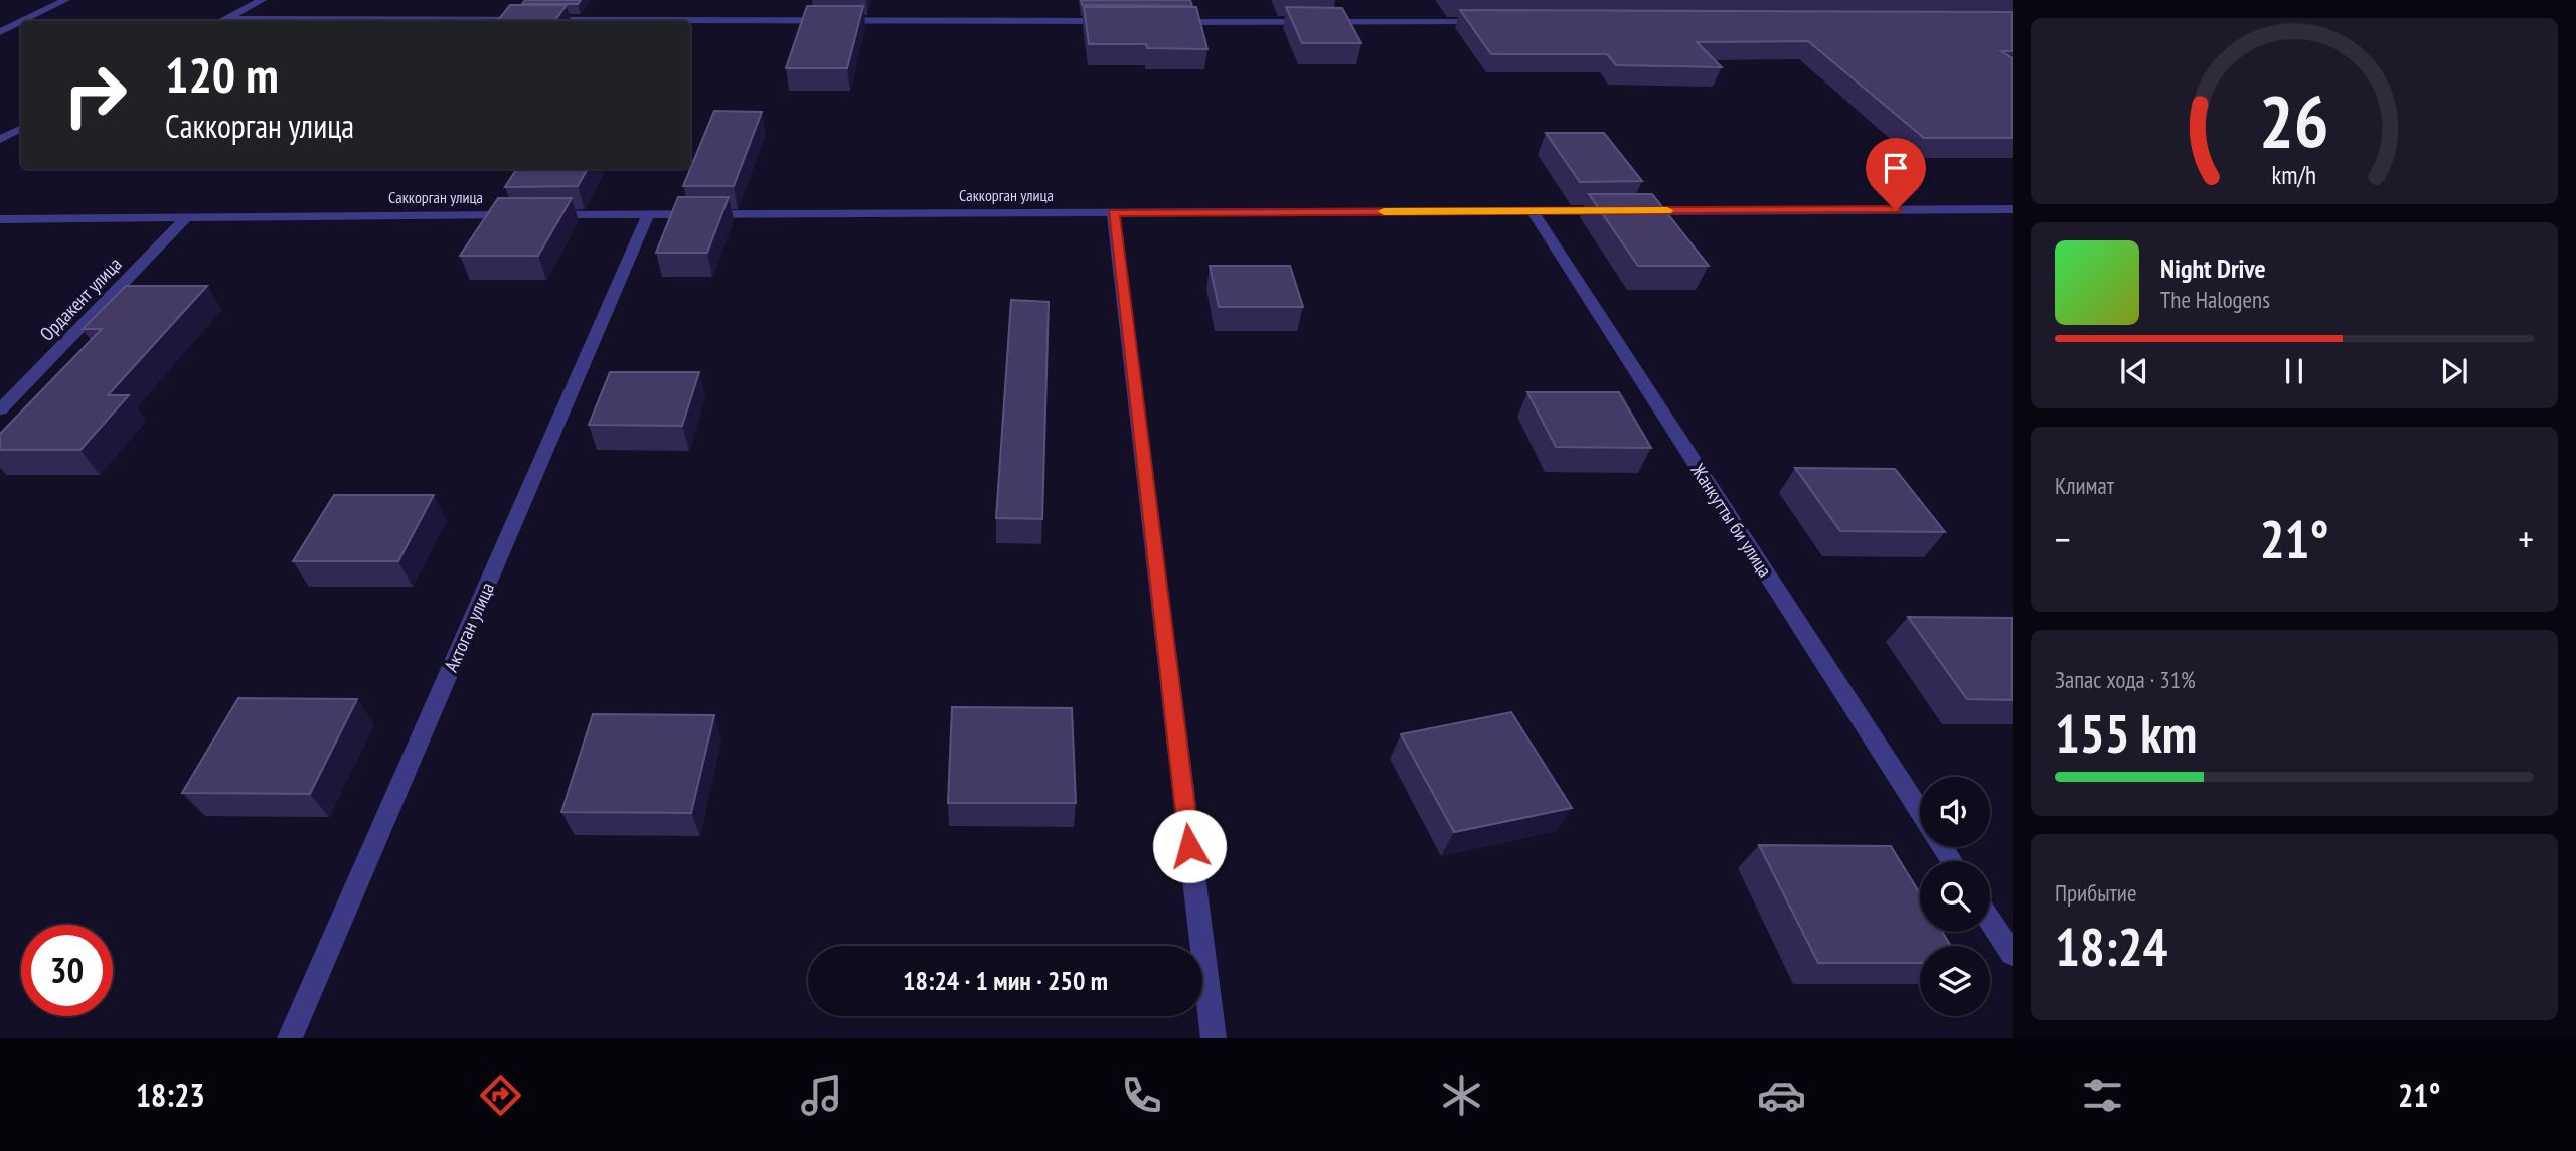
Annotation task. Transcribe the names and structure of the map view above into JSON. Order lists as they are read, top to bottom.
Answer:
{
  "streets": {
    "street": [
      "Саккорган улица",
      "Ордакент улица",
      "Жанкутты би улица",
      "Актоган улица"
    ]
  },
  "crossings": [
    ["Саккорган улица", "Ордакент улица"],
    ["Саккорган улица", "Жанкутты би улица"],
    ["Саккорган улица", "Актоган улица"]
  ],
  "page": {
    "turn": ["120 m", "Саккорган улица"],
    "song": ["Night Drive", "The Halogens"],
    "tile": [
      "Климат",
      ["Запас хода · 31%", "155 km"],
      ["Прибытие", "18:24"]
    ],
    "heat": ["−", "21°", "+"],
    "limit": "30",
    "trip": "18:24 · 1 мин · 250 m",
    "tabs": ["18:23", "21°"],
    "gauge": ["26", "km/h"]
  }
}
